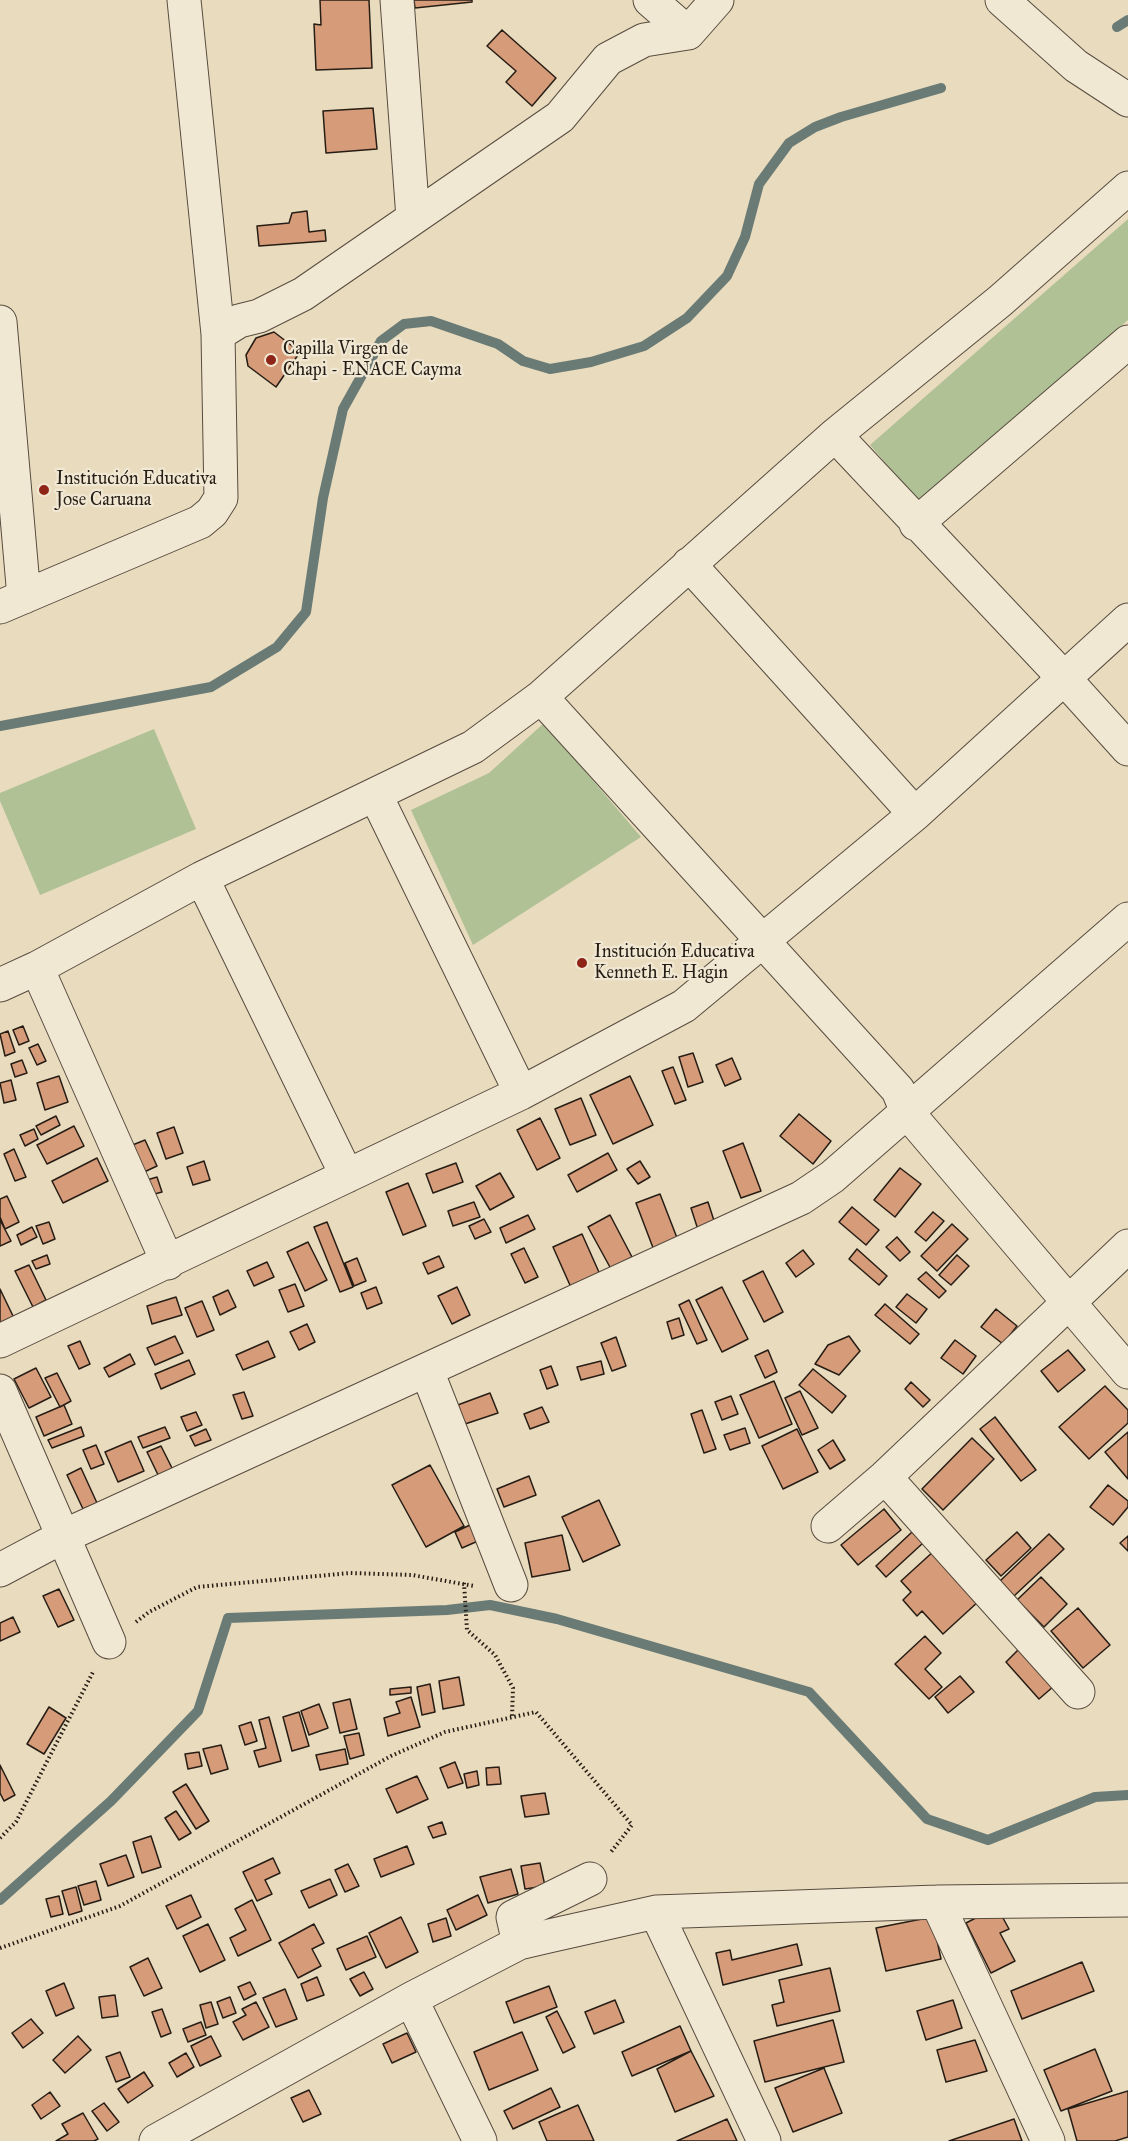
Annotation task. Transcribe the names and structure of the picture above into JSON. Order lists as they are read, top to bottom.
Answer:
{
  "places": ["Capilla Virgen de Chapi - ENACE Cayma", "Institución Educativa Jose Caruana", "Institución Educativa Kenneth E. Hagin"]
}
